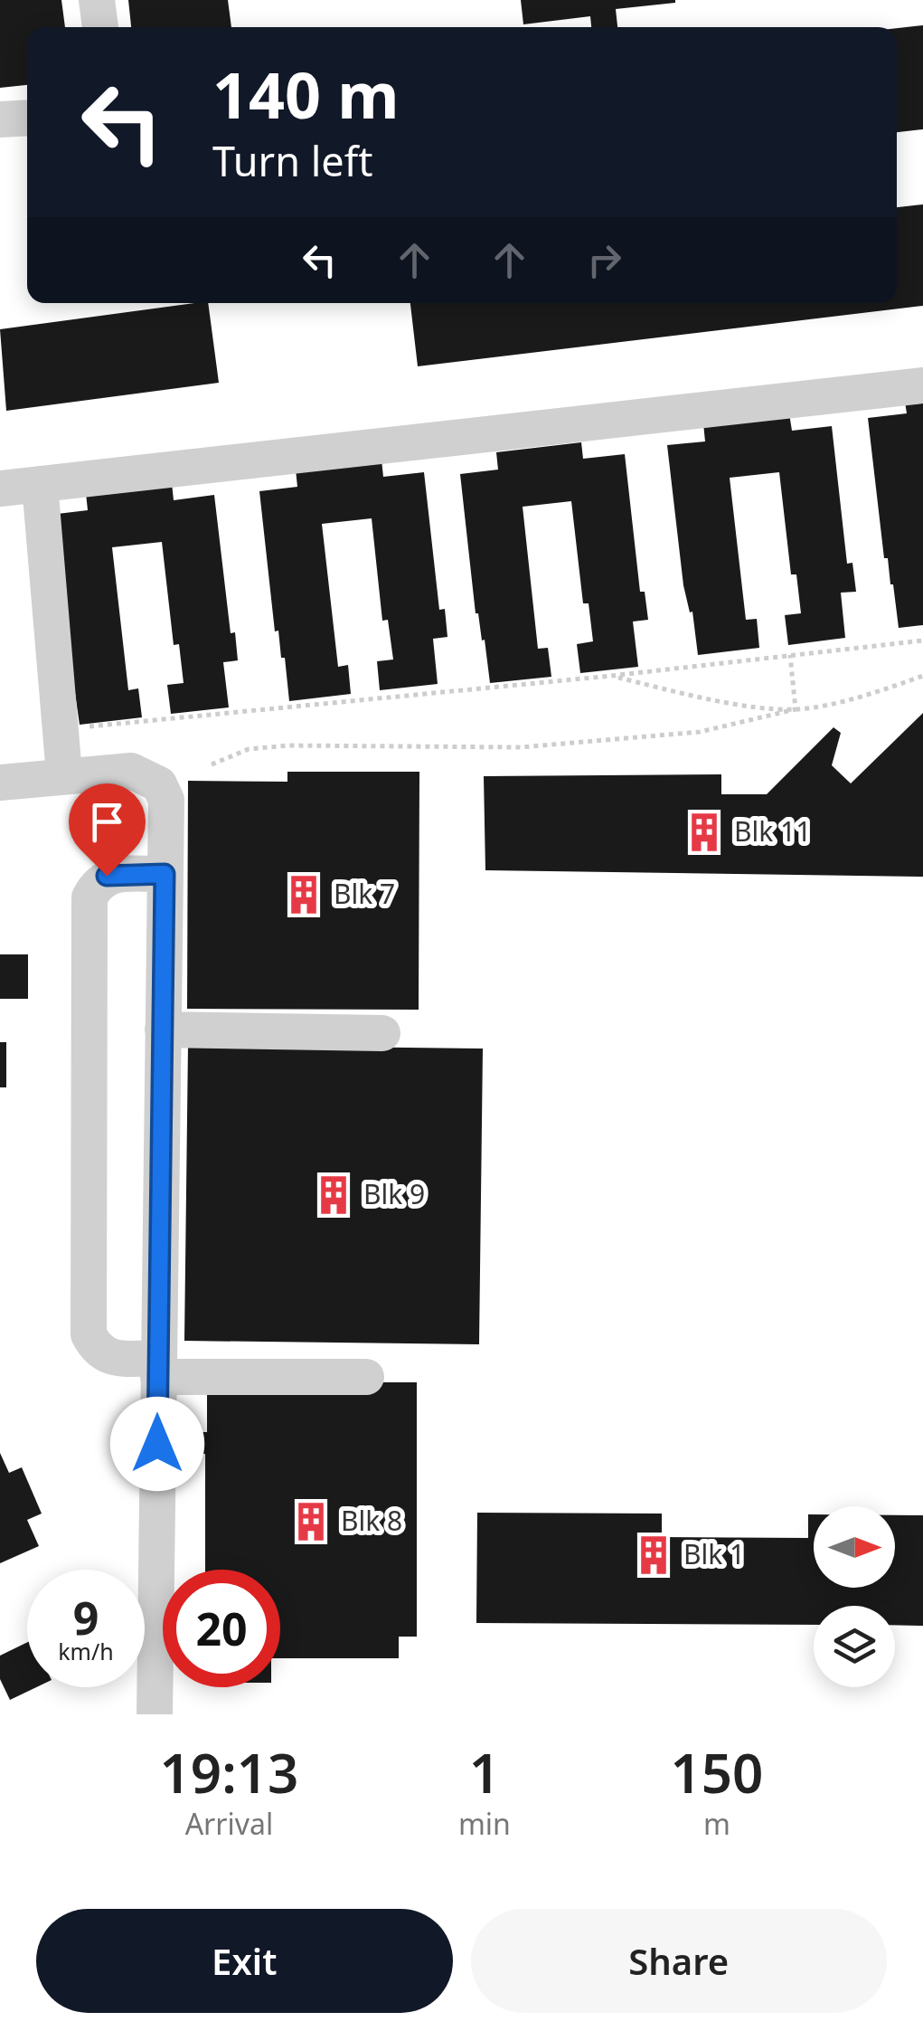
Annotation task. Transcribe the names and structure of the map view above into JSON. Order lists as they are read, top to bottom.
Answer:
{
  "places": {
    "building": [
      "Blk 11",
      "Blk 7",
      "Blk 9",
      "Blk 8",
      "Blk 1"
    ]
  },
  "north": "right",
  "page": {
    "turn": ["140 m", "Turn left"],
    "speed": "9 km/h",
    "limit": "20",
    "eta": [
      "19:13",
      "Arrival",
      "1",
      "min",
      "150",
      "m"
    ],
    "buttons": ["Exit", "Share"]
  }
}
